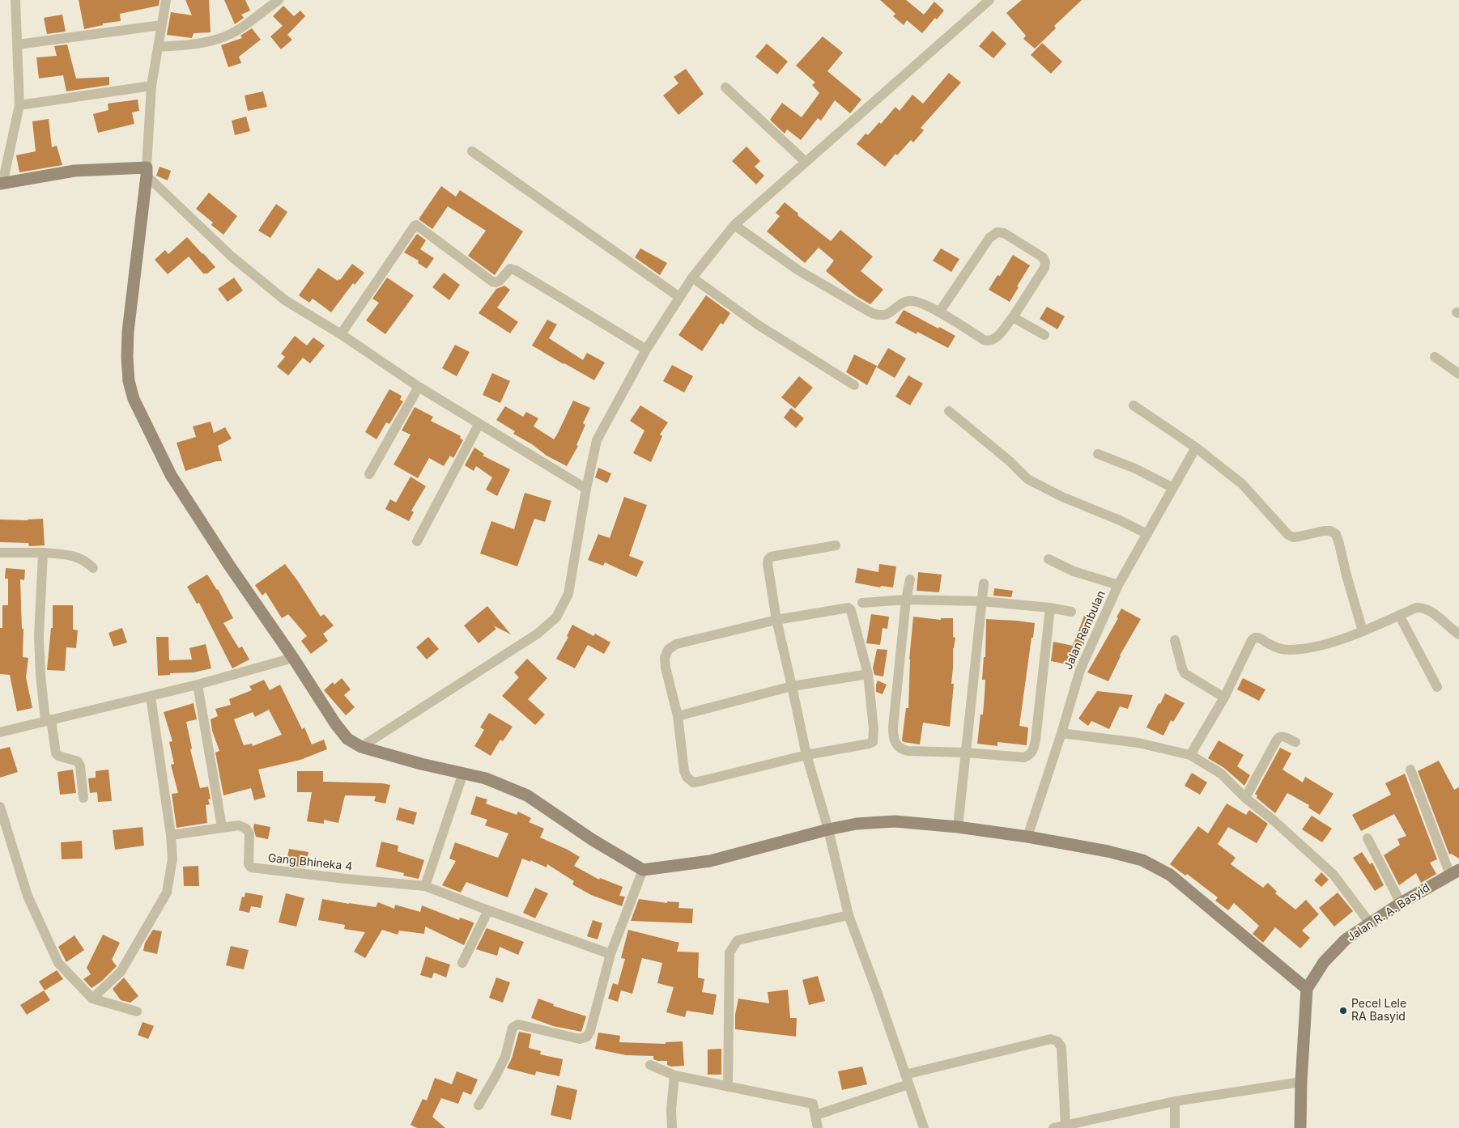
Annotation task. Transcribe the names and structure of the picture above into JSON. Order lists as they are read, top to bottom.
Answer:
{
  "streets": {
    "street": ["Jalan Rembulan", "Gang Bhineka 4", "Jalan R. A. Basyid"]
  },
  "places": ["Pecel Lele RA Basyid"]
}
